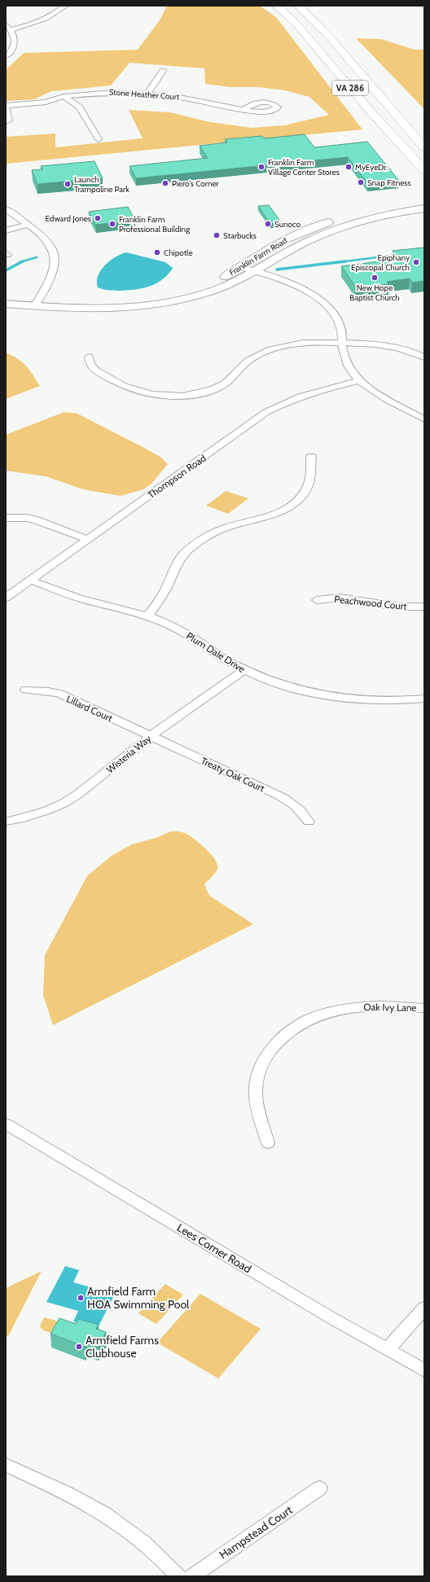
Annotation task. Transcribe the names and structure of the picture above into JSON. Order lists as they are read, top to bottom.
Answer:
{
  "streets": {
    "highway": ["VA 286"],
    "main road": ["Franklin Farm Road"],
    "street": [
      "Stone Heather Court",
      "Thompson Road",
      "Peachwood Court",
      "Plum Dale Drive",
      "Lillard Court",
      "Wisteria Way",
      "Treaty Oak Court",
      "Oak Ivy Lane",
      "Lees Corner Road",
      "Hampstead Court"
    ]
  },
  "crossings": [
    ["Thompson Road", "Plum Dale Drive"],
    ["Plum Dale Drive", "Wisteria Way"],
    ["Lillard Court", "Wisteria Way"],
    ["Lillard Court", "Treaty Oak Court"],
    ["Wisteria Way", "Treaty Oak Court"]
  ],
  "places": [
    "Franklin Farm Village Center Stores",
    "MyEyeDr.",
    "Snap Fitness",
    "Piero's Corner",
    "Launch Trampoline Park",
    "Edward Jones",
    "Franklin Farm Professional Building",
    "Sunoco",
    "Starbucks",
    "Chipotle",
    "Epiphany Episcopal Church",
    "New Hope Baptist Church",
    "Armfield Farm HOA Swimming Pool",
    "Armfield Farms Clubhouse"
  ]
}
